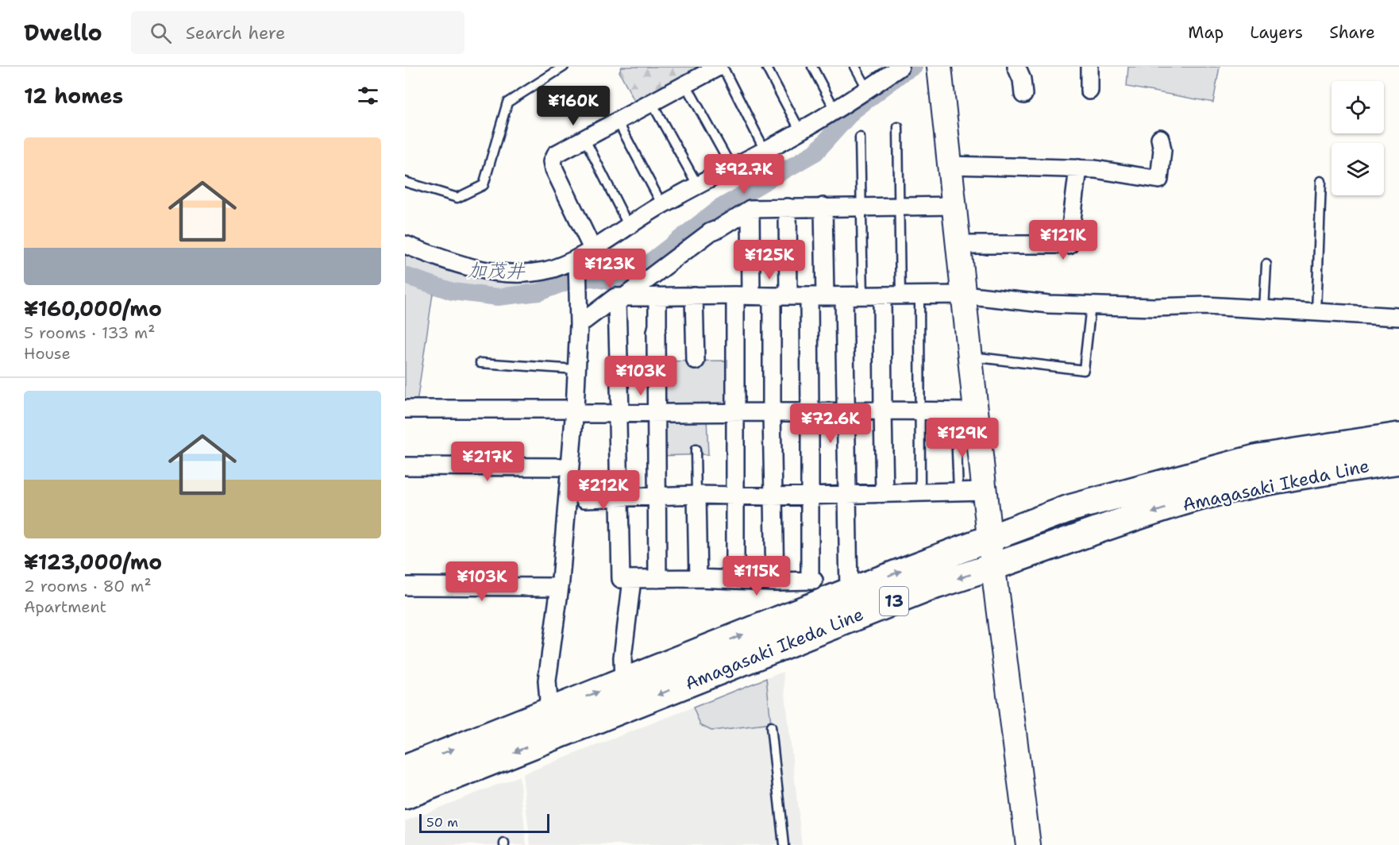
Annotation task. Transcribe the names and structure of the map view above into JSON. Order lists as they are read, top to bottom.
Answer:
{
  "streets": {
    "main road": ["Amagasaki Ikeda Line", "13"]
  },
  "water": ["加茂井"],
  "scale_bar": "50 m",
  "page": {
    "header": "Dwello",
    "search": "Search here",
    "nav": ["Map", "Layers", "Share"],
    "heading": "12 homes",
    "price": [
      "¥160K",
      "¥92.7K",
      "¥121K",
      "¥125K",
      "¥123K",
      "¥103K",
      "¥72.6K",
      "¥129K",
      "¥217K",
      "¥212K",
      "¥115K",
      "¥103K"
    ],
    "list": [
      {
        "name": "¥160,000/mo",
        "note": "5 rooms · 133 m² · House"
      },
      {
        "name": "¥123,000/mo",
        "note": "2 rooms · 80 m² · Apartment"
      }
    ],
    "scale": "50 m"
  }
}
